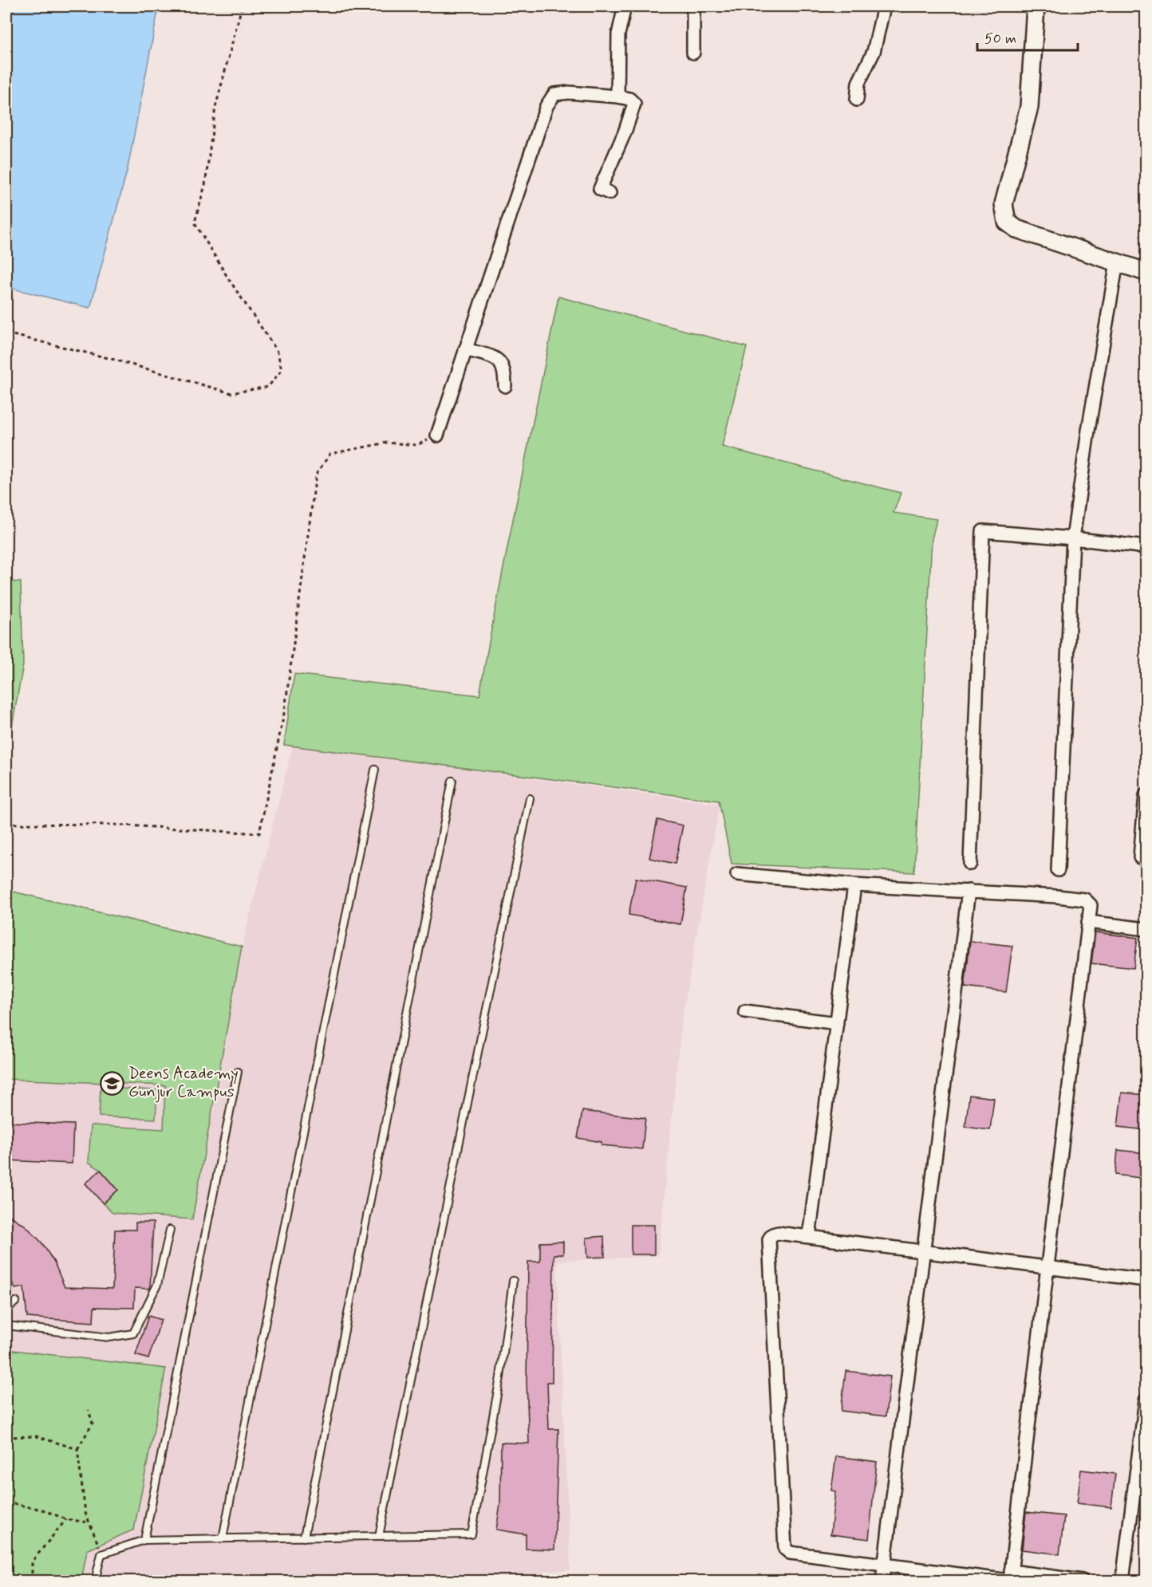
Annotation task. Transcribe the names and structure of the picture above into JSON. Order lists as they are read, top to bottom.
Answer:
{
  "places": {
    "school or university": ["Deens Academy Gunjur Campus"]
  },
  "scale_bar": "50 m"
}
